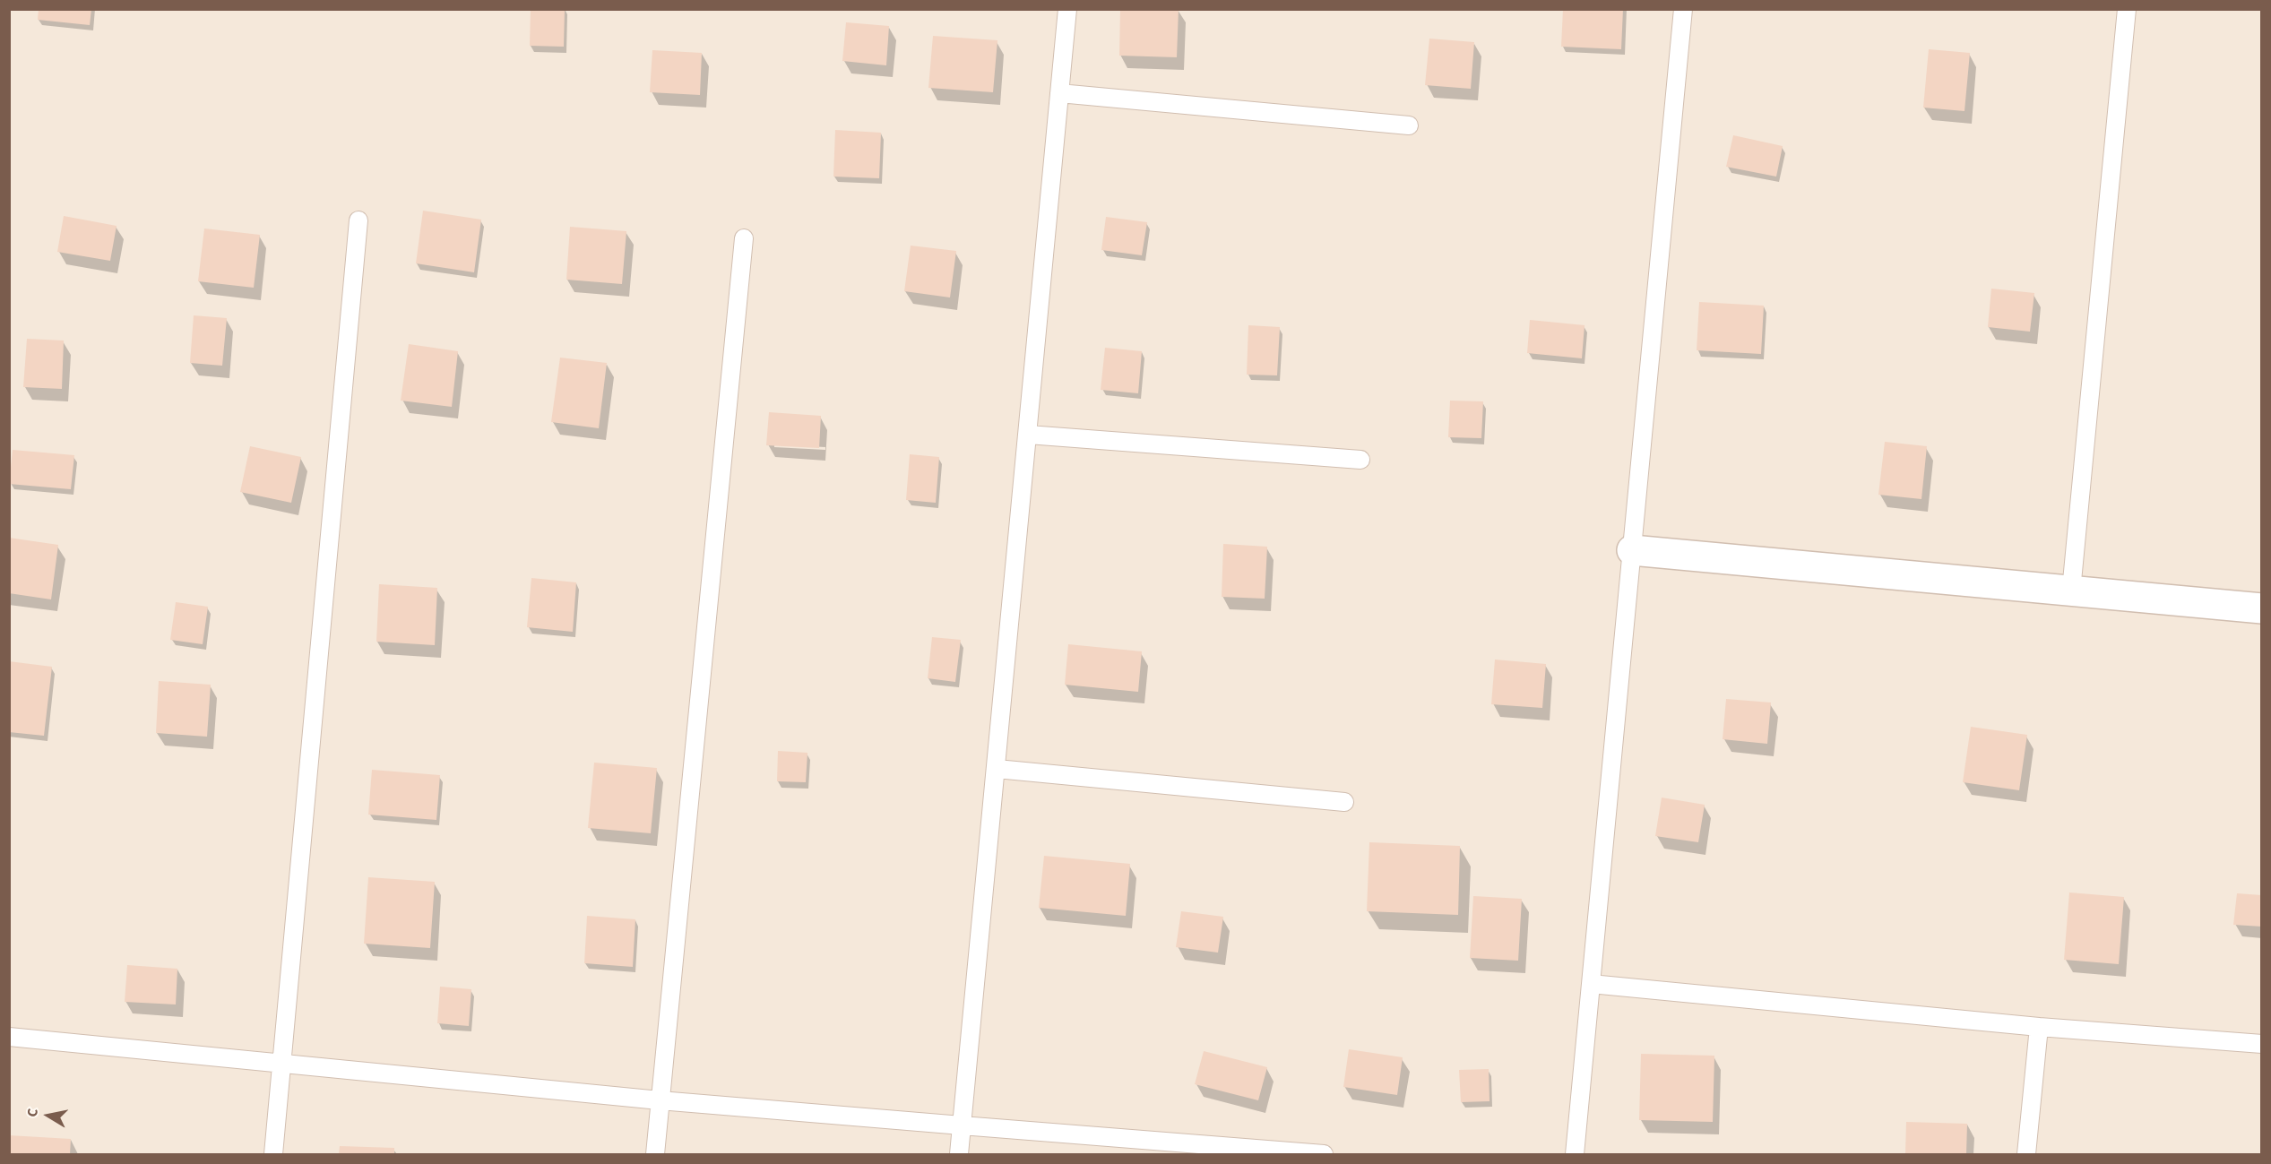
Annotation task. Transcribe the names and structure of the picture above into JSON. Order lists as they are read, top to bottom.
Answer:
{
  "north": "left"
}
